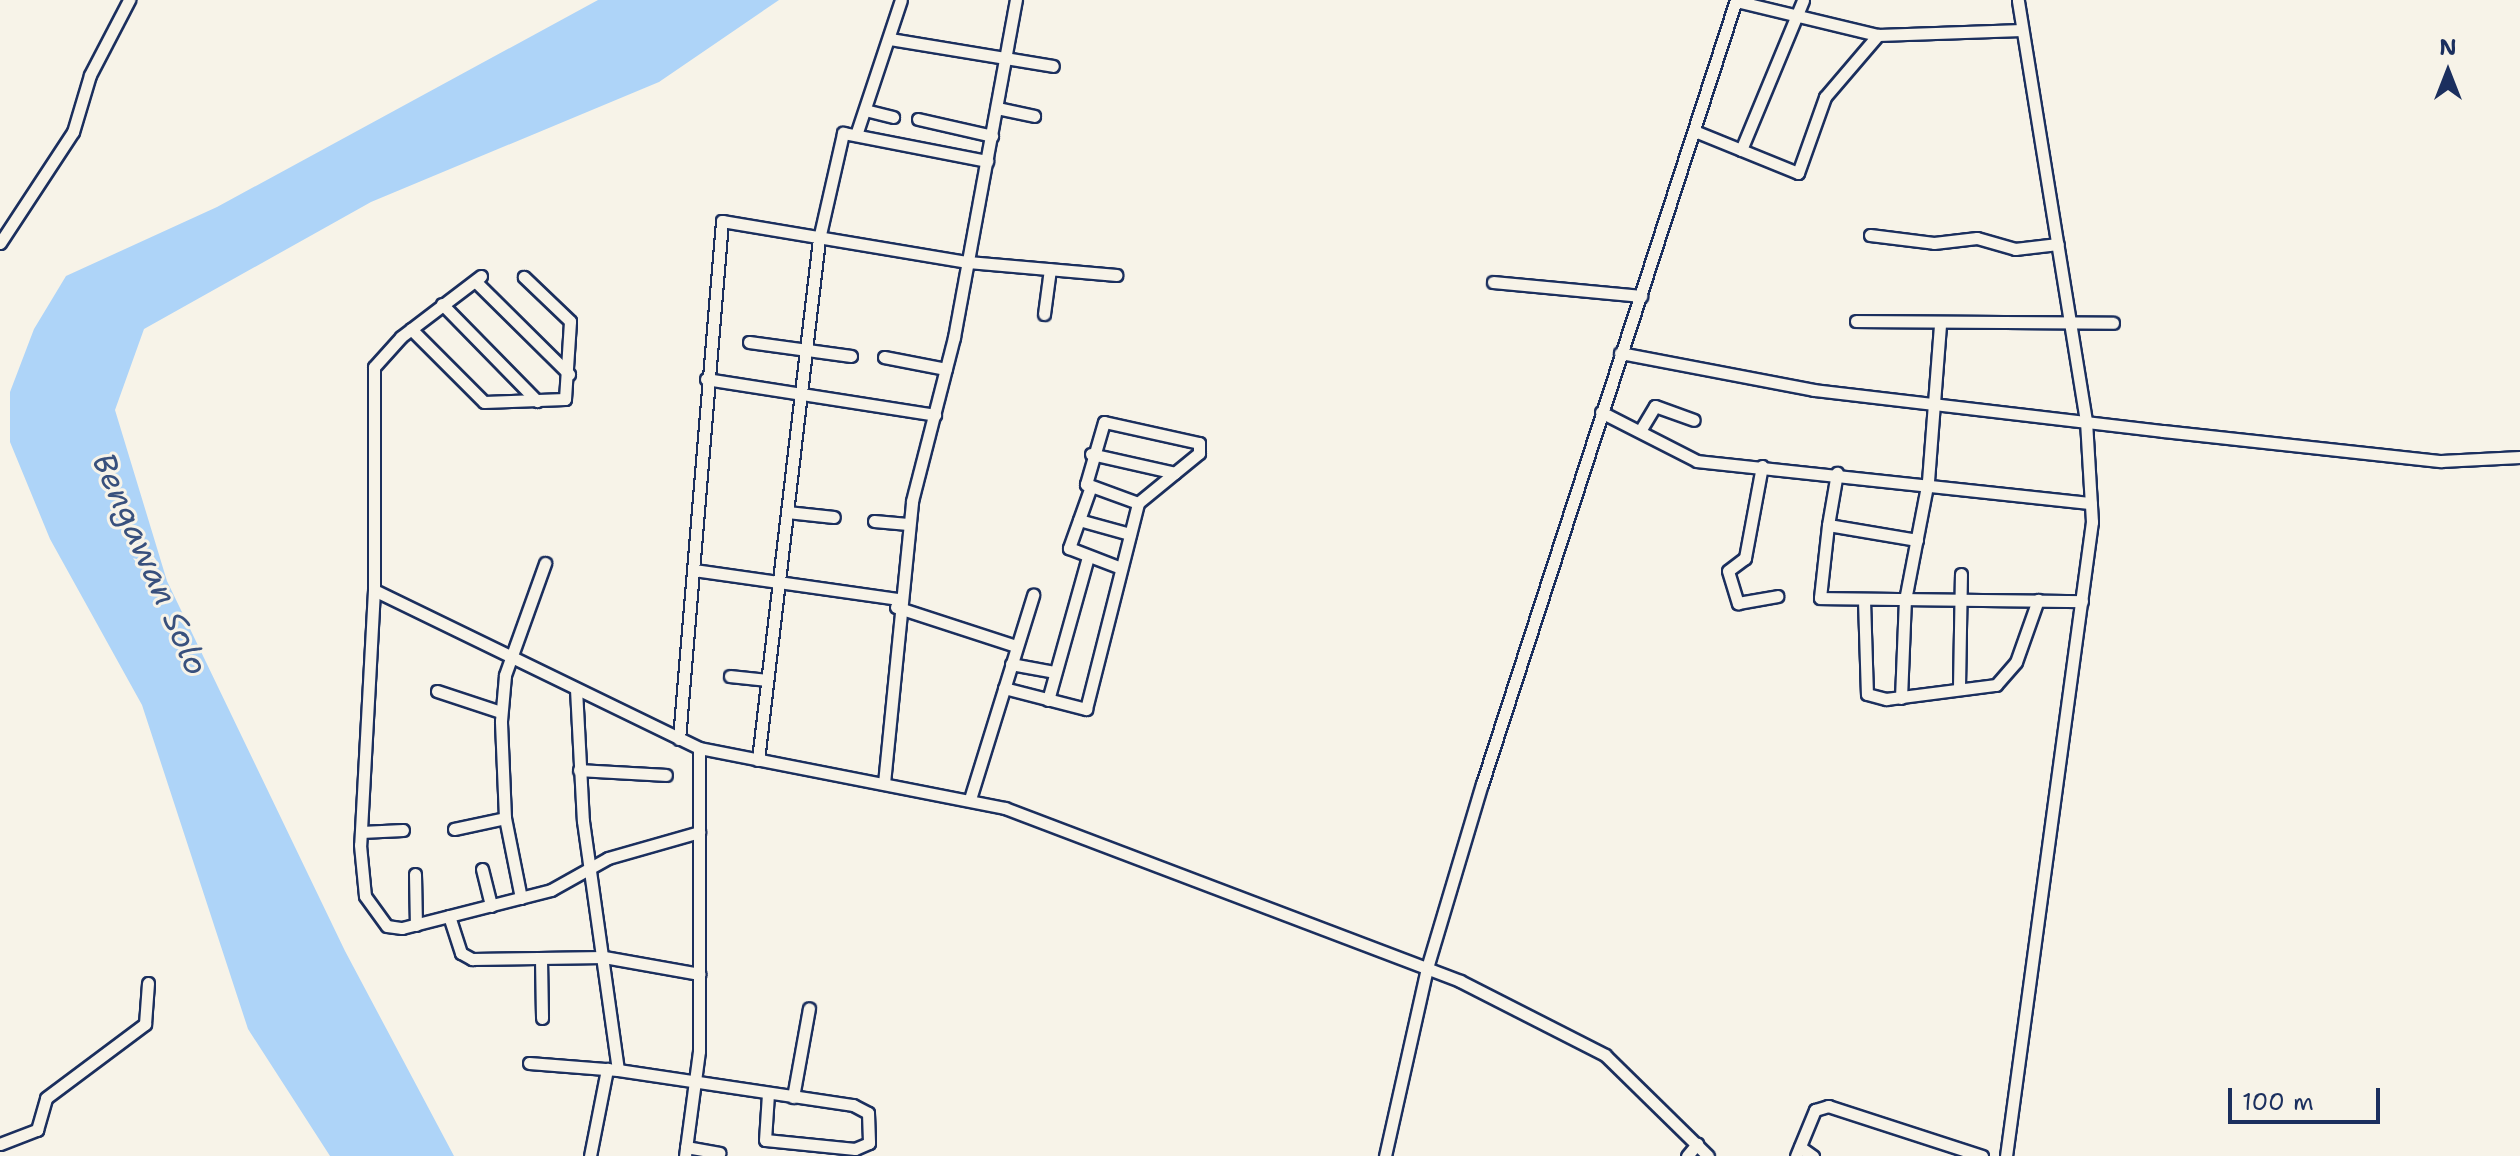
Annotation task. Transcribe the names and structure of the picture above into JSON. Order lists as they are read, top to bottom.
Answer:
{
  "water": ["Bengawan Solo"],
  "scale_bar": "100 m",
  "north": "top"
}
